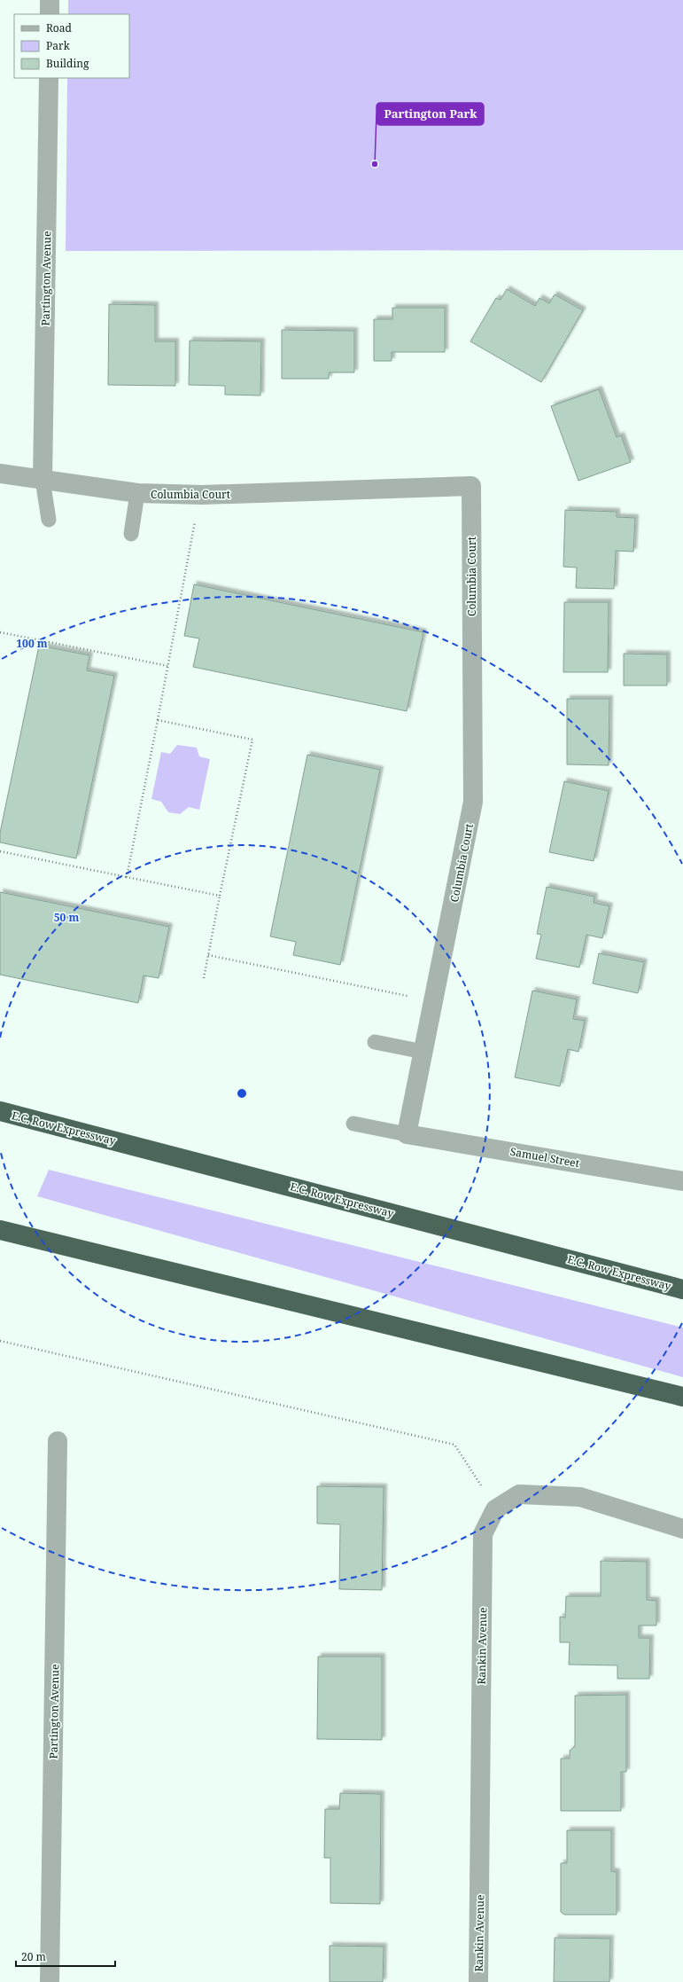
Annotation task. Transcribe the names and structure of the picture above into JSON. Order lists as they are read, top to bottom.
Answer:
{
  "streets": {
    "highway": ["E.C. Row Expressway"],
    "street": [
      "Partington Avenue",
      "Columbia Court",
      "Samuel Street",
      "Rankin Avenue"
    ]
  },
  "crossings": [
    ["Partington Avenue", "Columbia Court"],
    ["Columbia Court", "Samuel Street"]
  ],
  "places": ["Partington Park"],
  "legend": ["Road", "Park", "Building"],
  "scale_bar": "20 m",
  "rings": ["100 m", "50 m"]
}
